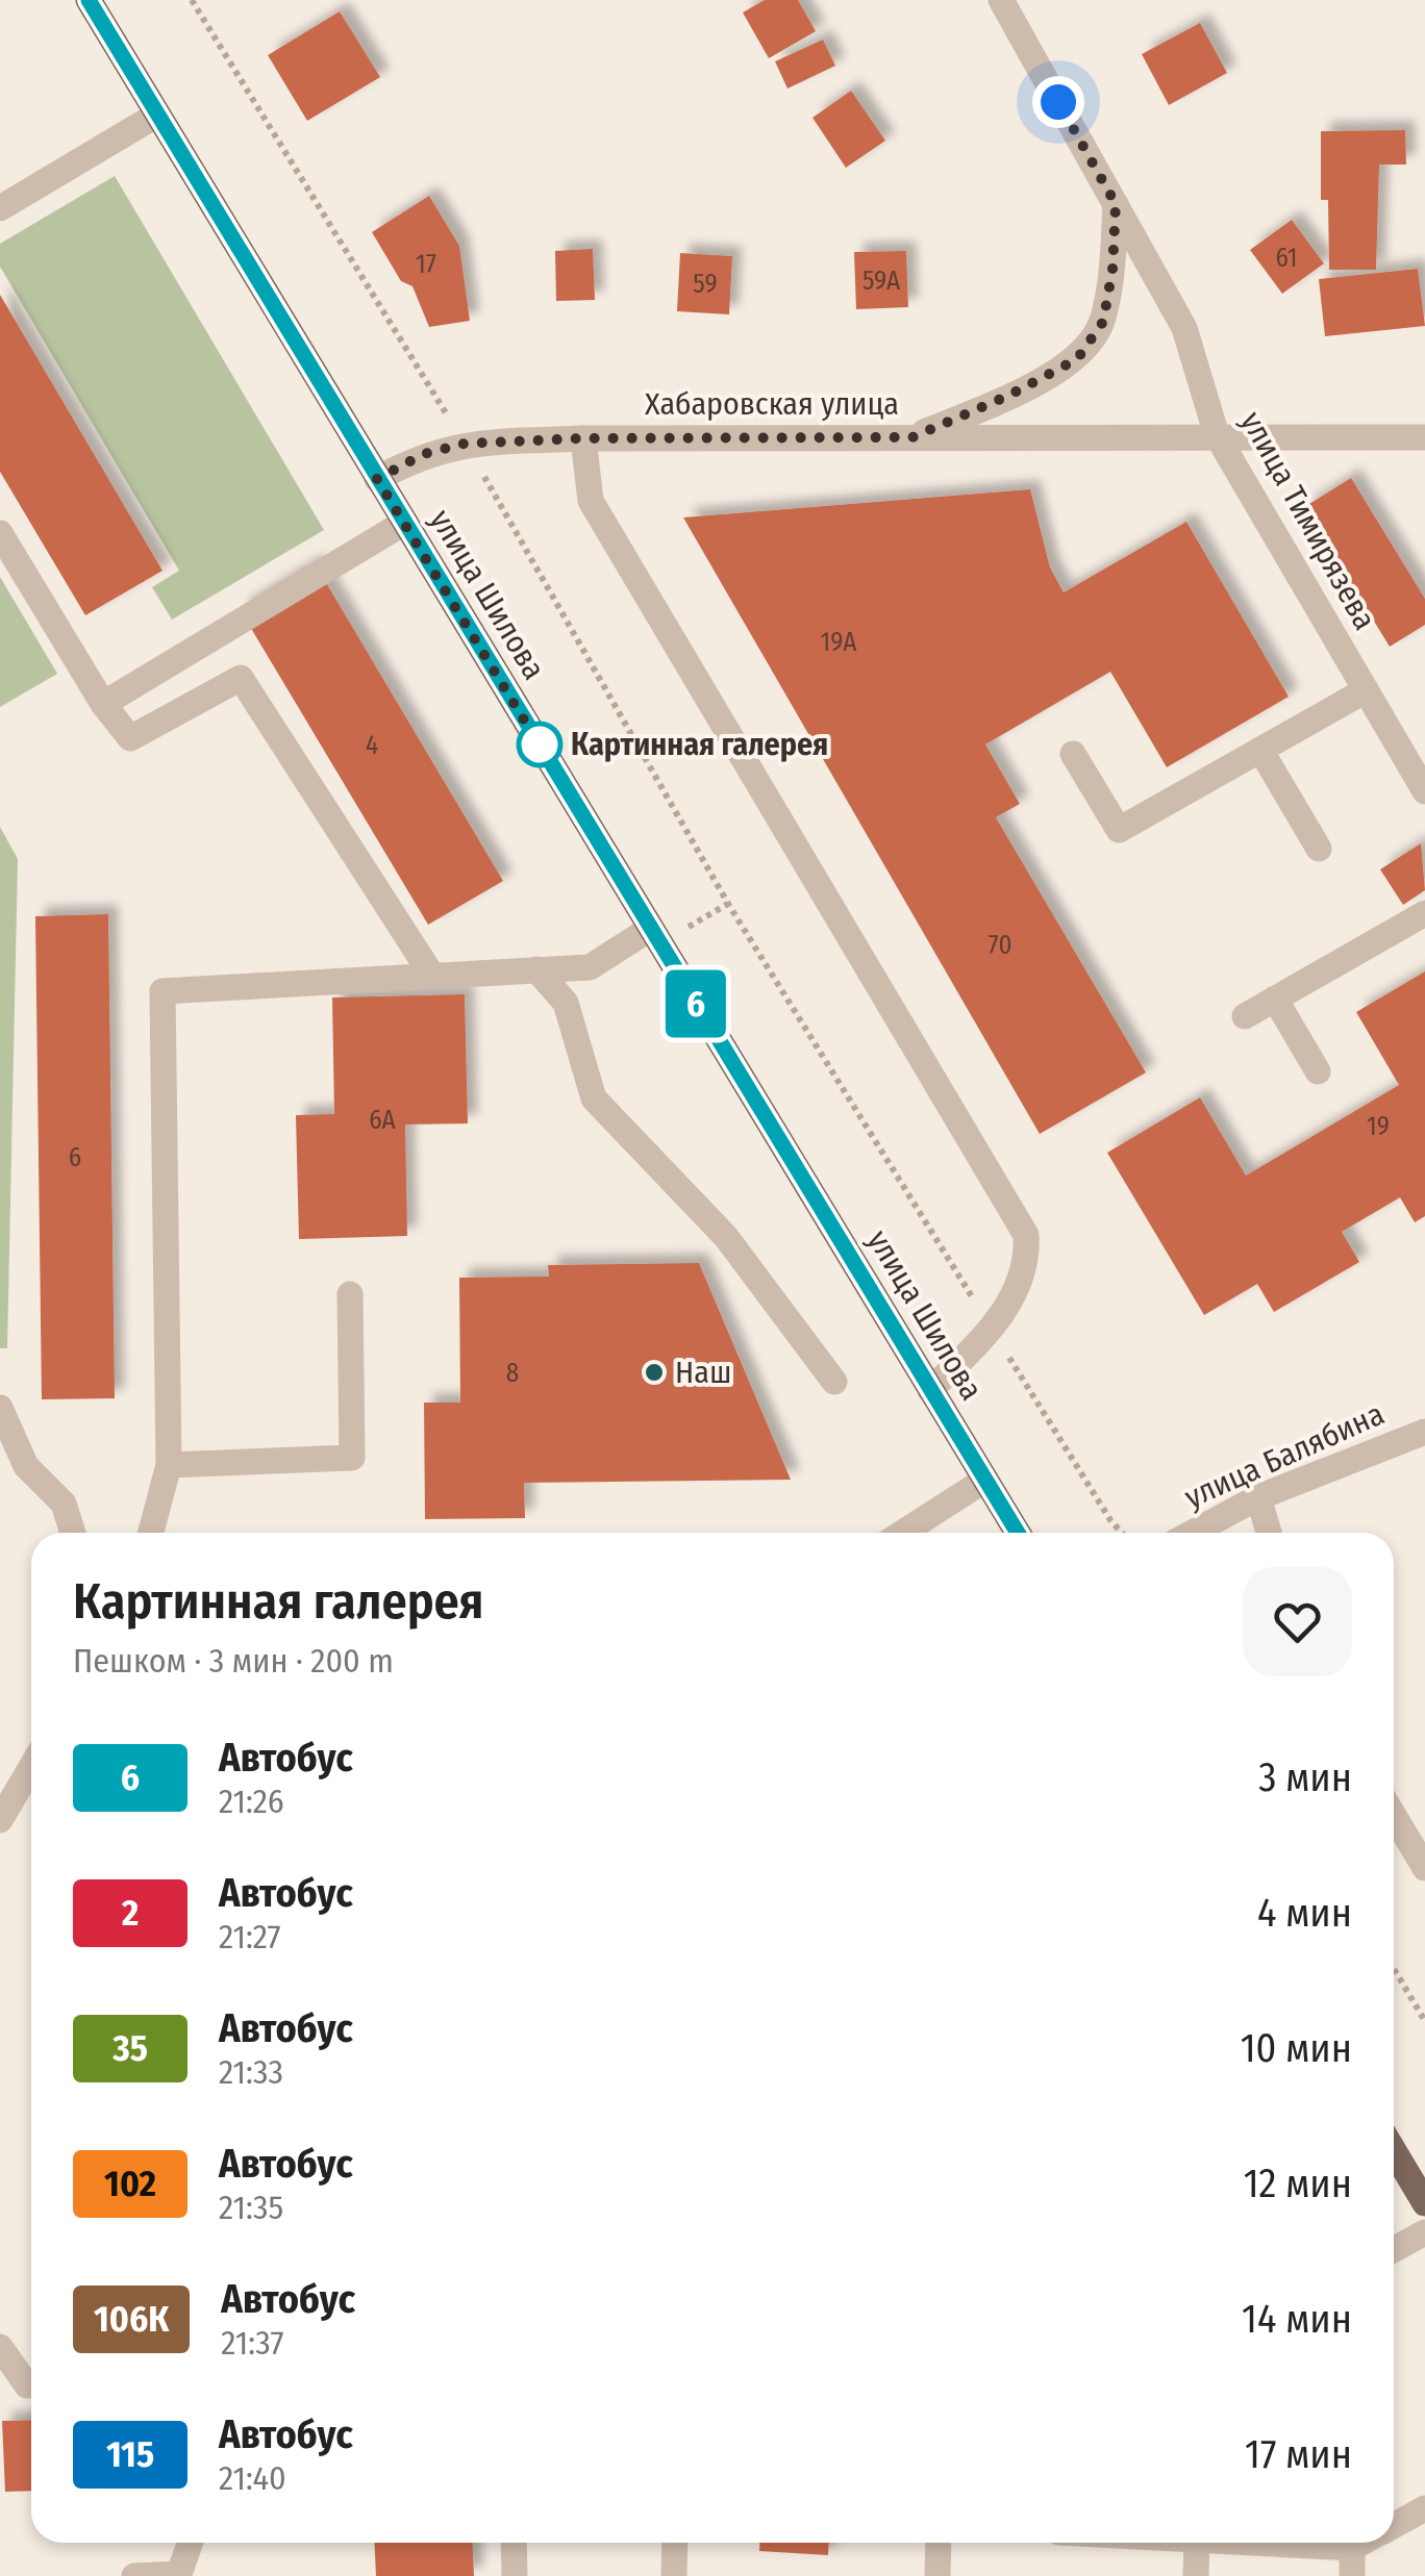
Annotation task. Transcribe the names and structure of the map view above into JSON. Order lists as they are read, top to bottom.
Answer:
{
  "streets": {
    "main road": ["улица Шилова"],
    "street": ["Хабаровская улица", "улица Тимирязева", "улица Балябина"]
  },
  "crossings": [
    ["Хабаровская улица", "улица Тимирязева"],
    ["Хабаровская улица", "улица Шилова"]
  ],
  "places": ["Картинная галерея", "Наш"],
  "lines": ["bus line 6"],
  "house_numbers": [
    "61",
    "17",
    "59А",
    "59",
    "19А",
    "4",
    "70",
    "6А",
    "19",
    "6",
    "8"
  ],
  "page": {
    "on_map": "6",
    "heading": ["Картинная галерея", "Пешком · 3 мин · 200 m"],
    "list": [
      {
        "mark": "6",
        "name": "Автобус",
        "note": "21:26",
        "value": "3 мин"
      },
      {
        "mark": "2",
        "name": "Автобус",
        "note": "21:27",
        "value": "4 мин"
      },
      {
        "mark": "35",
        "name": "Автобус",
        "note": "21:33",
        "value": "10 мин"
      },
      {
        "mark": "102",
        "name": "Автобус",
        "note": "21:35",
        "value": "12 мин"
      },
      {
        "mark": "106К",
        "name": "Автобус",
        "note": "21:37",
        "value": "14 мин"
      },
      {
        "mark": "115",
        "name": "Автобус",
        "note": "21:40",
        "value": "17 мин"
      }
    ]
  }
}
